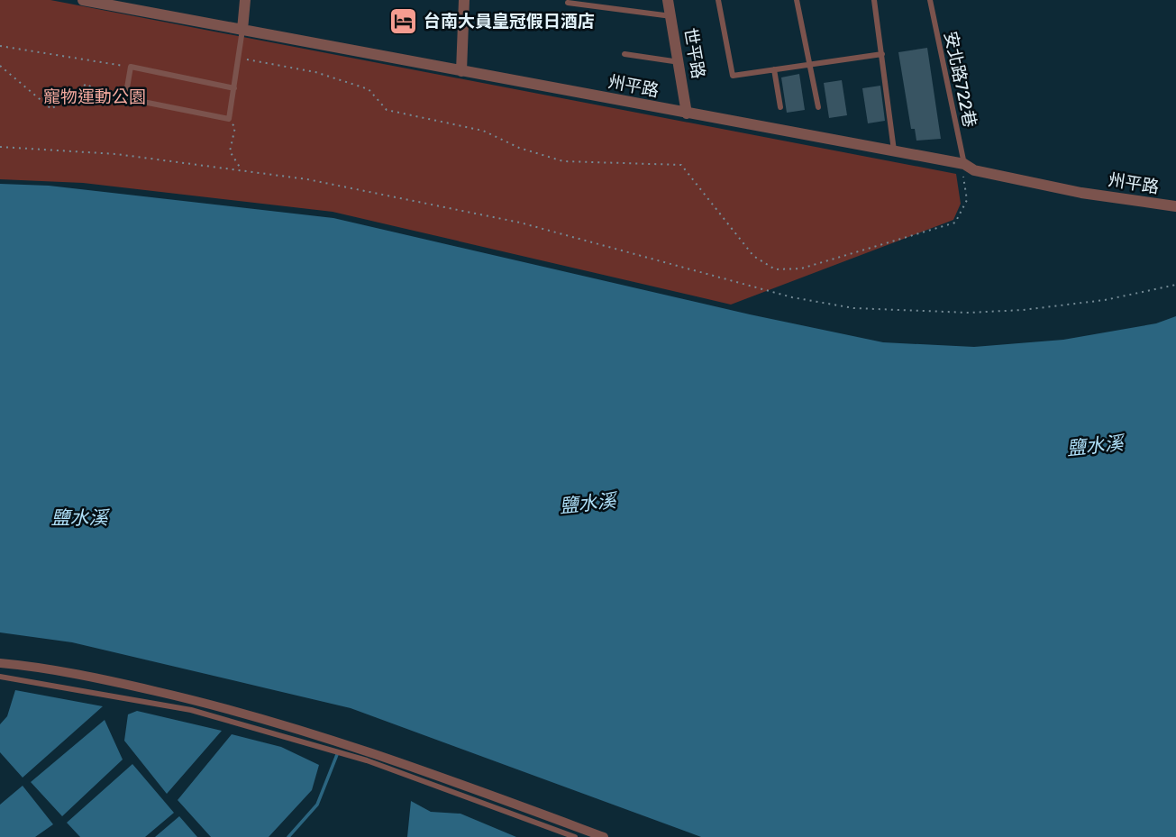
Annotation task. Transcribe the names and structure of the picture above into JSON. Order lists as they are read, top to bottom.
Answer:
{
  "streets": {
    "street": ["世平路", "州平路"],
    "lane": ["安北路722巷"]
  },
  "crossings": [
    ["世平路", "州平路"],
    ["安北路722巷", "州平路"]
  ],
  "water": ["鹽水溪"],
  "parks": ["寵物運動公園"],
  "places": {
    "hotel": ["台南大員皇冠假日酒店"]
  }
}
